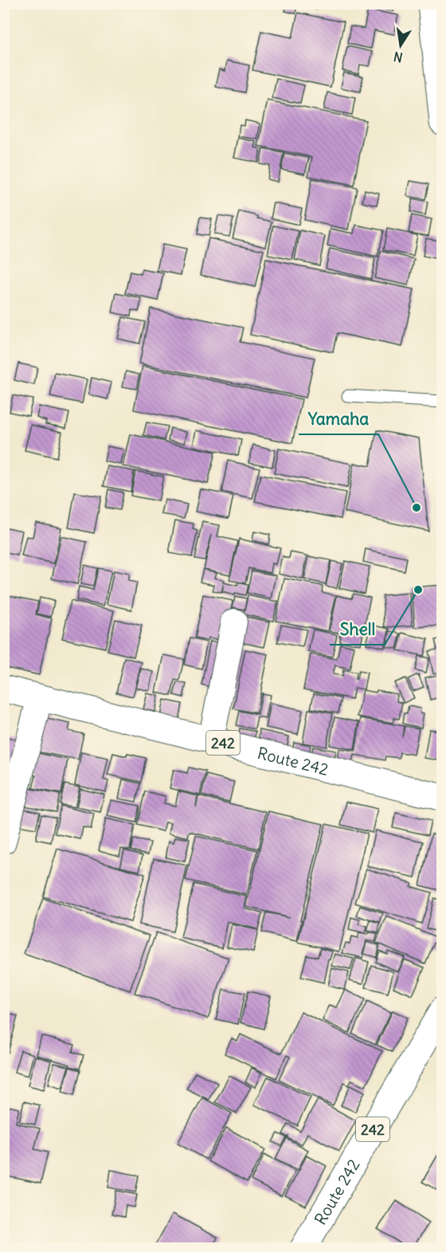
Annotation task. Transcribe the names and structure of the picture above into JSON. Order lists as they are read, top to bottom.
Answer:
{
  "streets": {
    "main road": ["242", "Route 242"]
  },
  "places": ["Yamaha", "Shell"],
  "north": "bottom"
}
